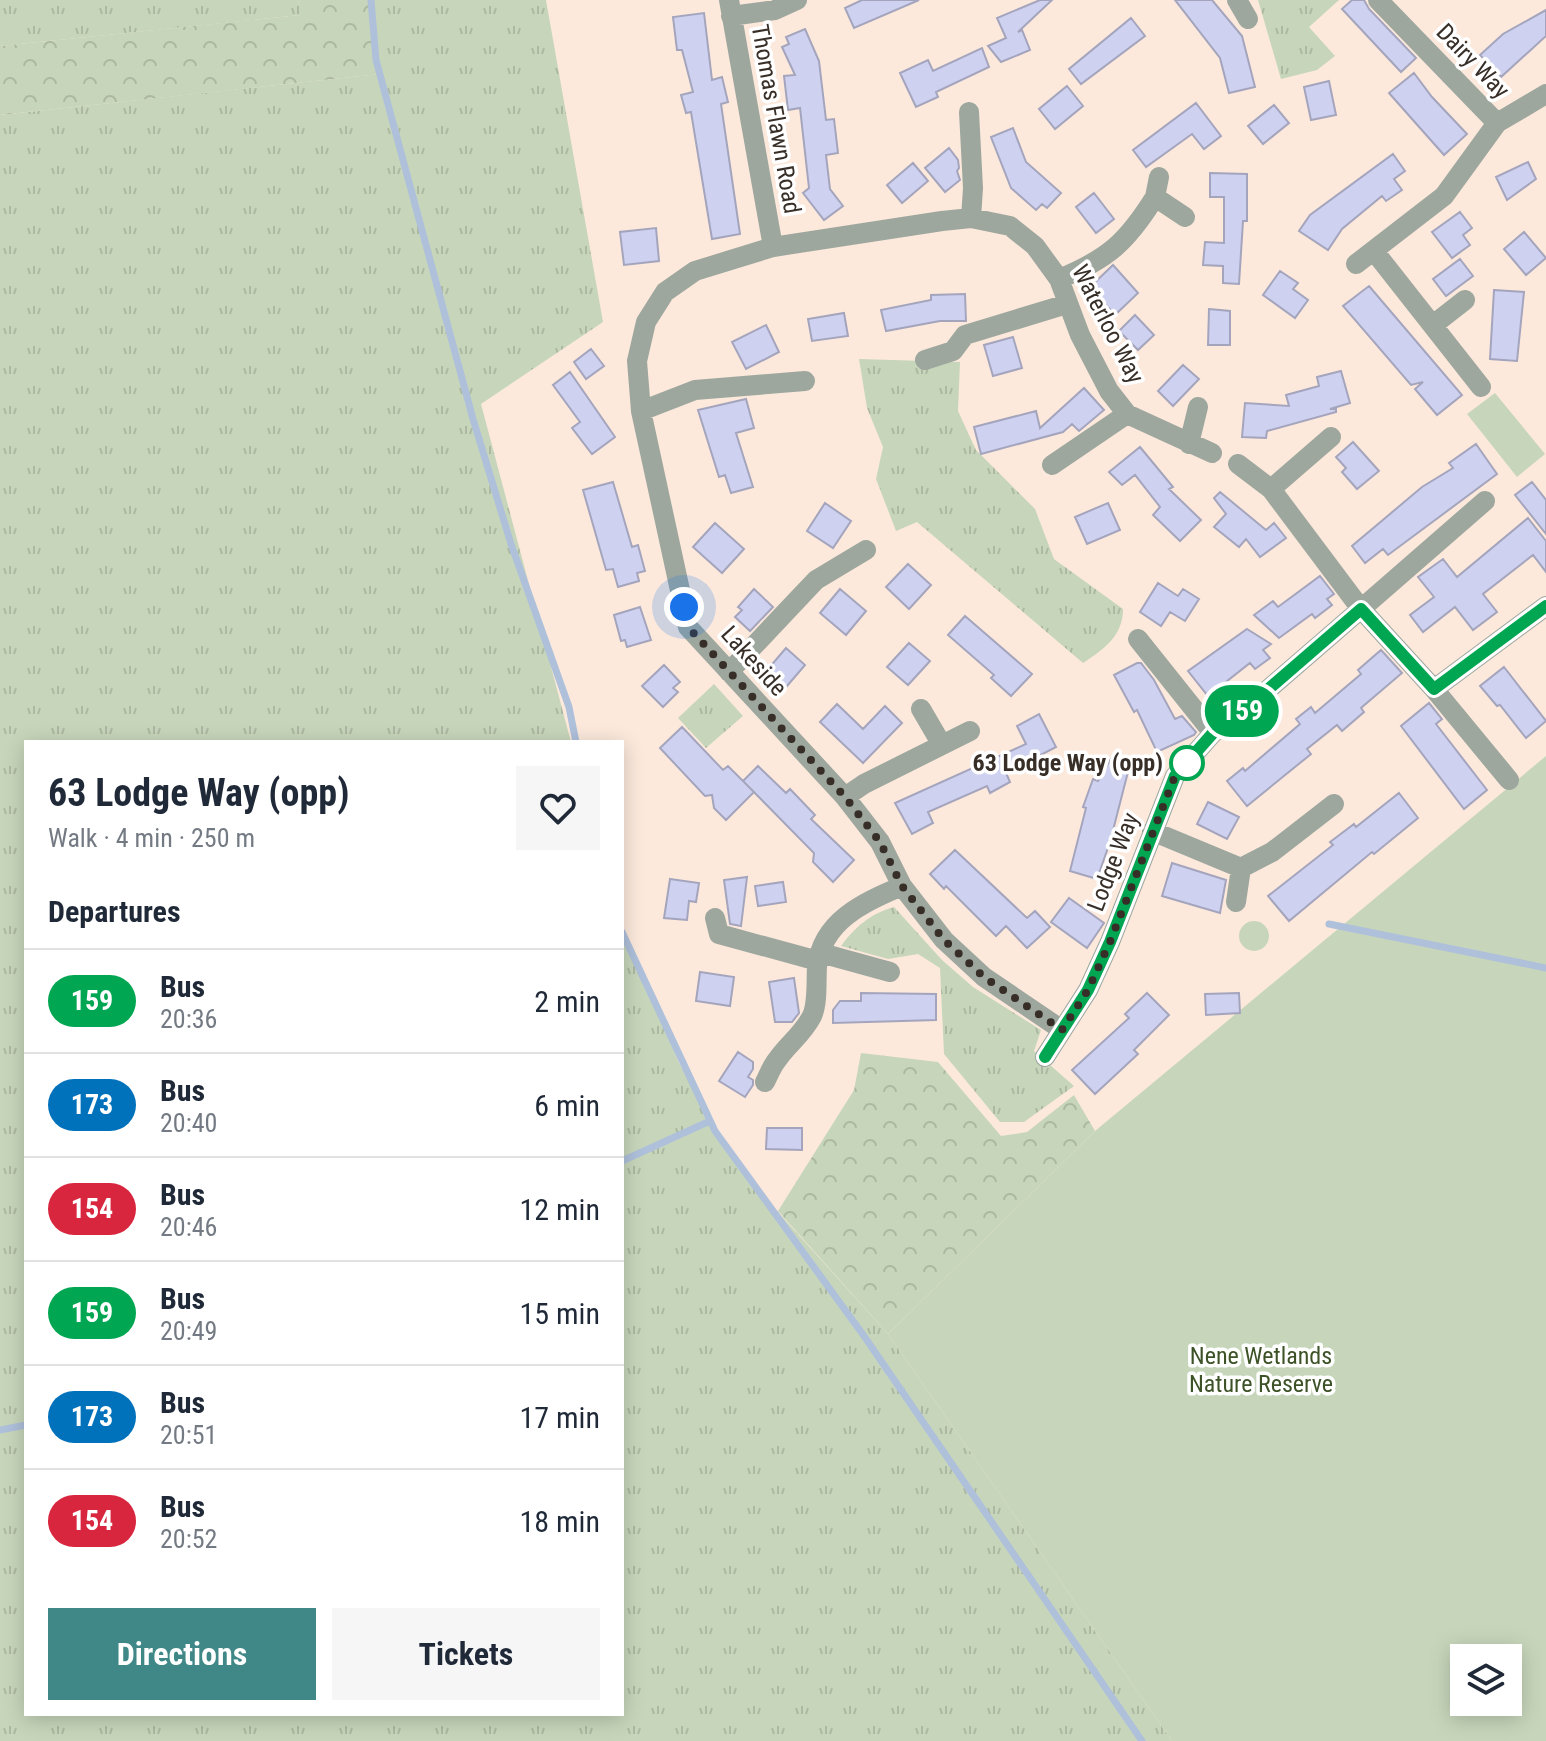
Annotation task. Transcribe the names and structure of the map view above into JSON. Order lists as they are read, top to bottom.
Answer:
{
  "streets": {
    "street": [
      "Dairy Way",
      "Thomas Flawn Road",
      "Waterloo Way",
      "Lakeside",
      "Lodge Way"
    ]
  },
  "crossings": [
    ["Thomas Flawn Road", "Waterloo Way"],
    ["Thomas Flawn Road", "Lakeside"],
    ["Waterloo Way", "Lakeside"],
    ["Lakeside", "Lodge Way"]
  ],
  "parks": ["Nene Wetlands Nature Reserve"],
  "places": ["63 Lodge Way (opp)"],
  "lines": ["bus line 159"],
  "page": {
    "on_map": "159",
    "heading": [
      ["63 Lodge Way (opp)", "Walk · 4 min · 250 m"],
      "Departures"
    ],
    "list": [
      {
        "mark": "159",
        "name": "Bus",
        "note": "20:36",
        "value": "2 min"
      },
      {
        "mark": "173",
        "name": "Bus",
        "note": "20:40",
        "value": "6 min"
      },
      {
        "mark": "154",
        "name": "Bus",
        "note": "20:46",
        "value": "12 min"
      },
      {
        "mark": "159",
        "name": "Bus",
        "note": "20:49",
        "value": "15 min"
      },
      {
        "mark": "173",
        "name": "Bus",
        "note": "20:51",
        "value": "17 min"
      },
      {
        "mark": "154",
        "name": "Bus",
        "note": "20:52",
        "value": "18 min"
      }
    ],
    "buttons": ["Directions", "Tickets"]
  }
}
